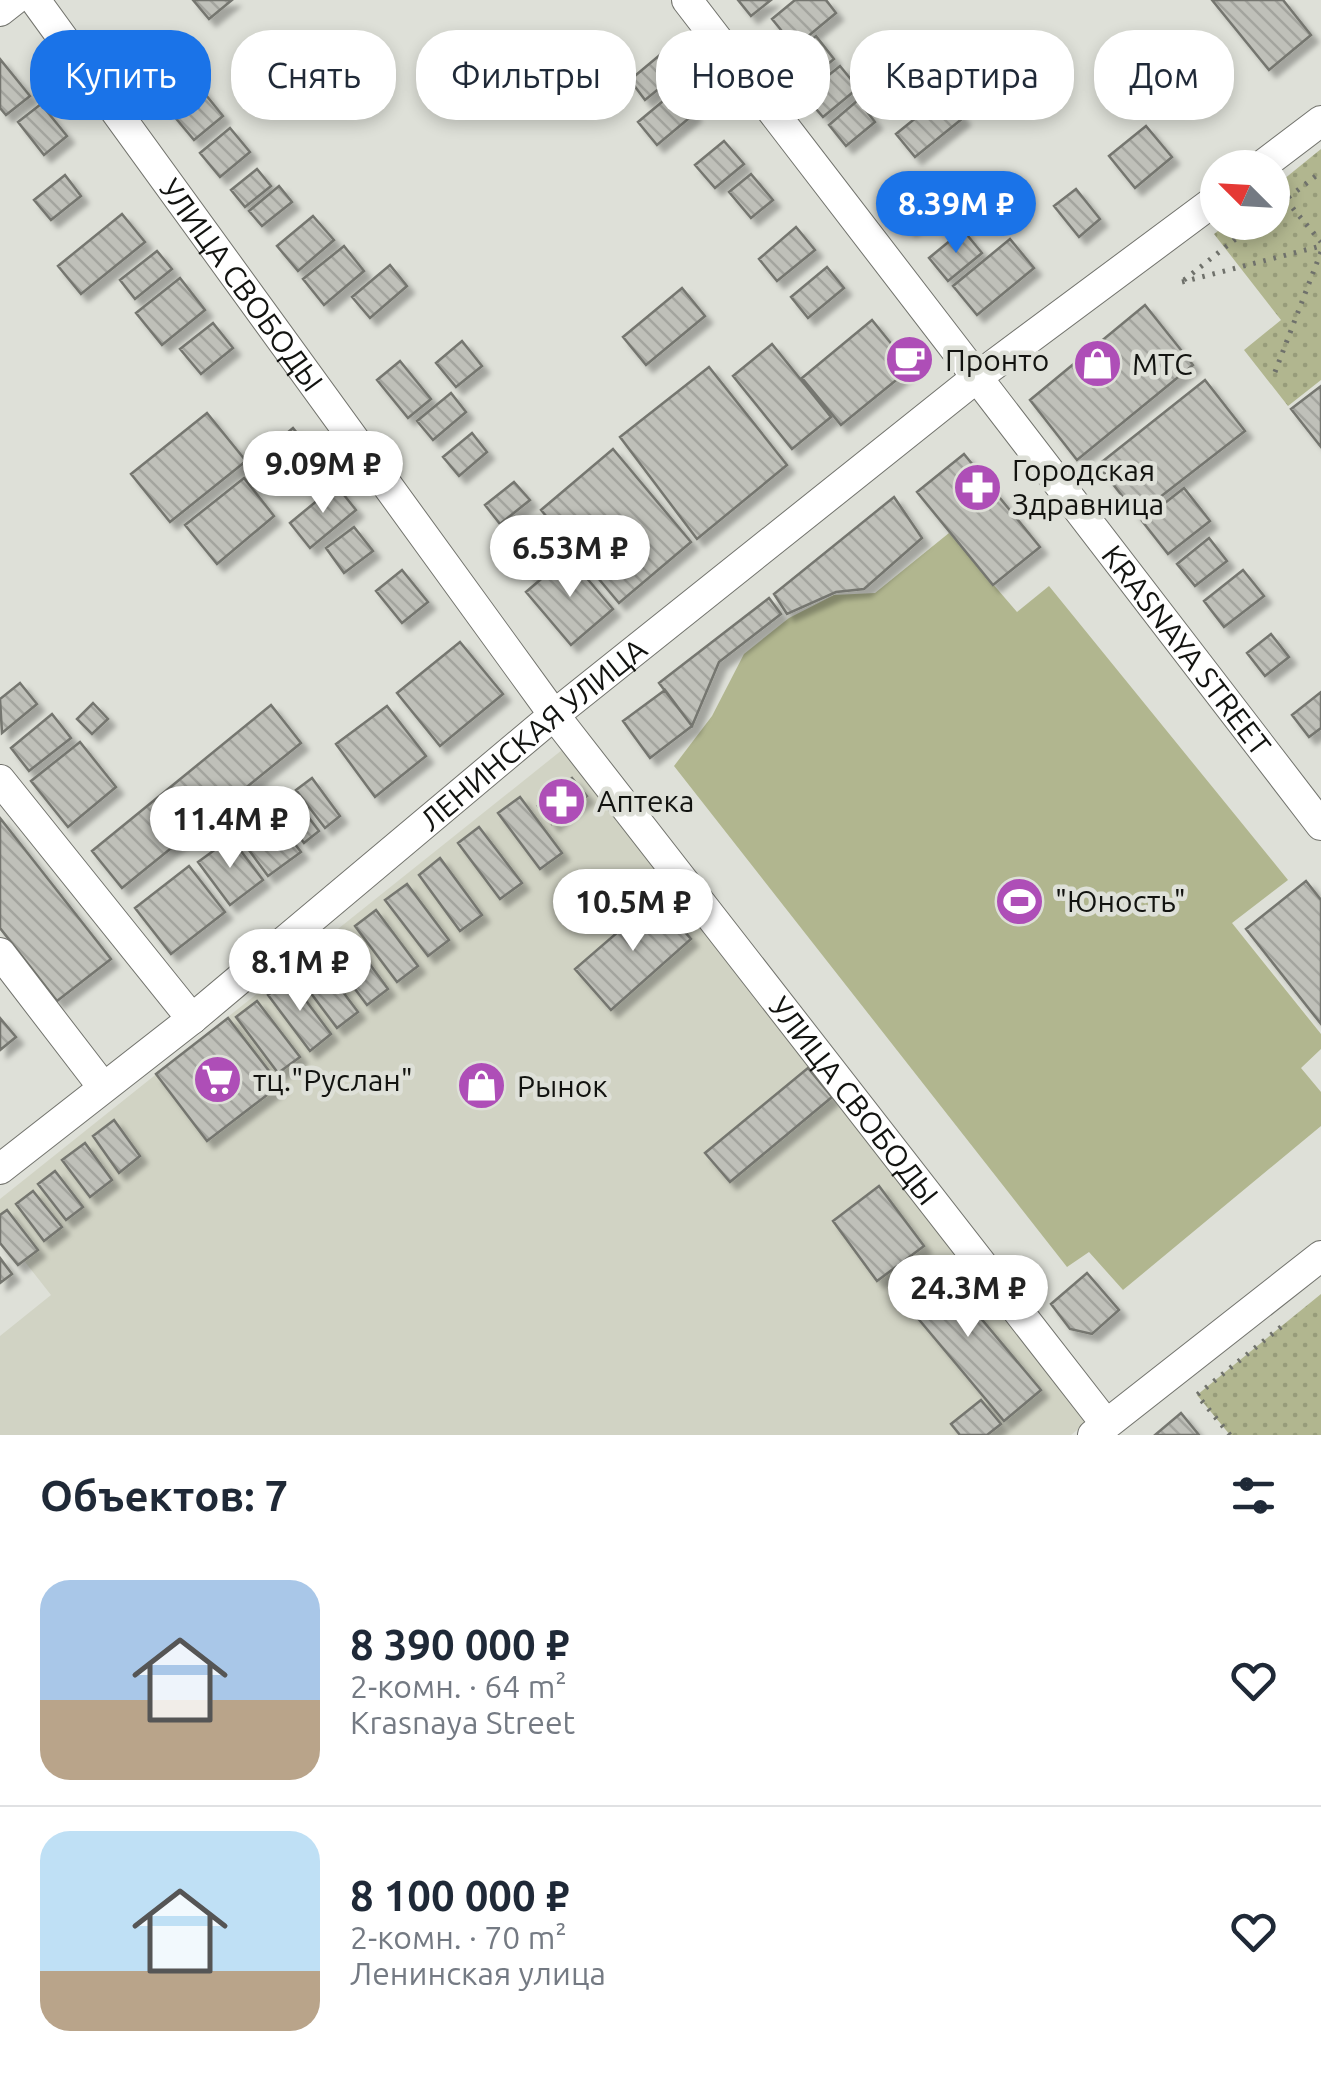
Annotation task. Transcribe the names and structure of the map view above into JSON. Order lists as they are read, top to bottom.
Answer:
{
  "streets": {
    "street": ["УЛИЦА СВОБОДЫ", "KRASNAYA STREET", "ЛЕНИНСКАЯ УЛИЦА"]
  },
  "crossings": [
    ["УЛИЦА СВОБОДЫ", "ЛЕНИНСКАЯ УЛИЦА"],
    ["KRASNAYA STREET", "ЛЕНИНСКАЯ УЛИЦА"]
  ],
  "places": {
    "cafe": ["Пронто"],
    "shop": ["МТС", "Рынок"],
    "pharmacy": ["Городская Здравница", "Аптека"],
    "sports": ["\"Юность\""],
    "supermarket": ["тц.\"Руслан\""]
  },
  "north": "top left",
  "page": {
    "chip": [
      "Купить",
      "Снять",
      "Фильтры",
      "Новое",
      "Квартира",
      "Дом"
    ],
    "price": [
      "8.39M ₽",
      "9.09M ₽",
      "6.53M ₽",
      "11.4M ₽",
      "10.5M ₽",
      "8.1M ₽",
      "24.3M ₽"
    ],
    "heading": "Объектов: 7",
    "list": [
      {
        "name": "8 390 000 ₽",
        "note": "2-комн. · 64 m² · Krasnaya Street"
      },
      {
        "name": "8 100 000 ₽",
        "note": "2-комн. · 70 m² · Ленинская улица"
      }
    ]
  }
}
